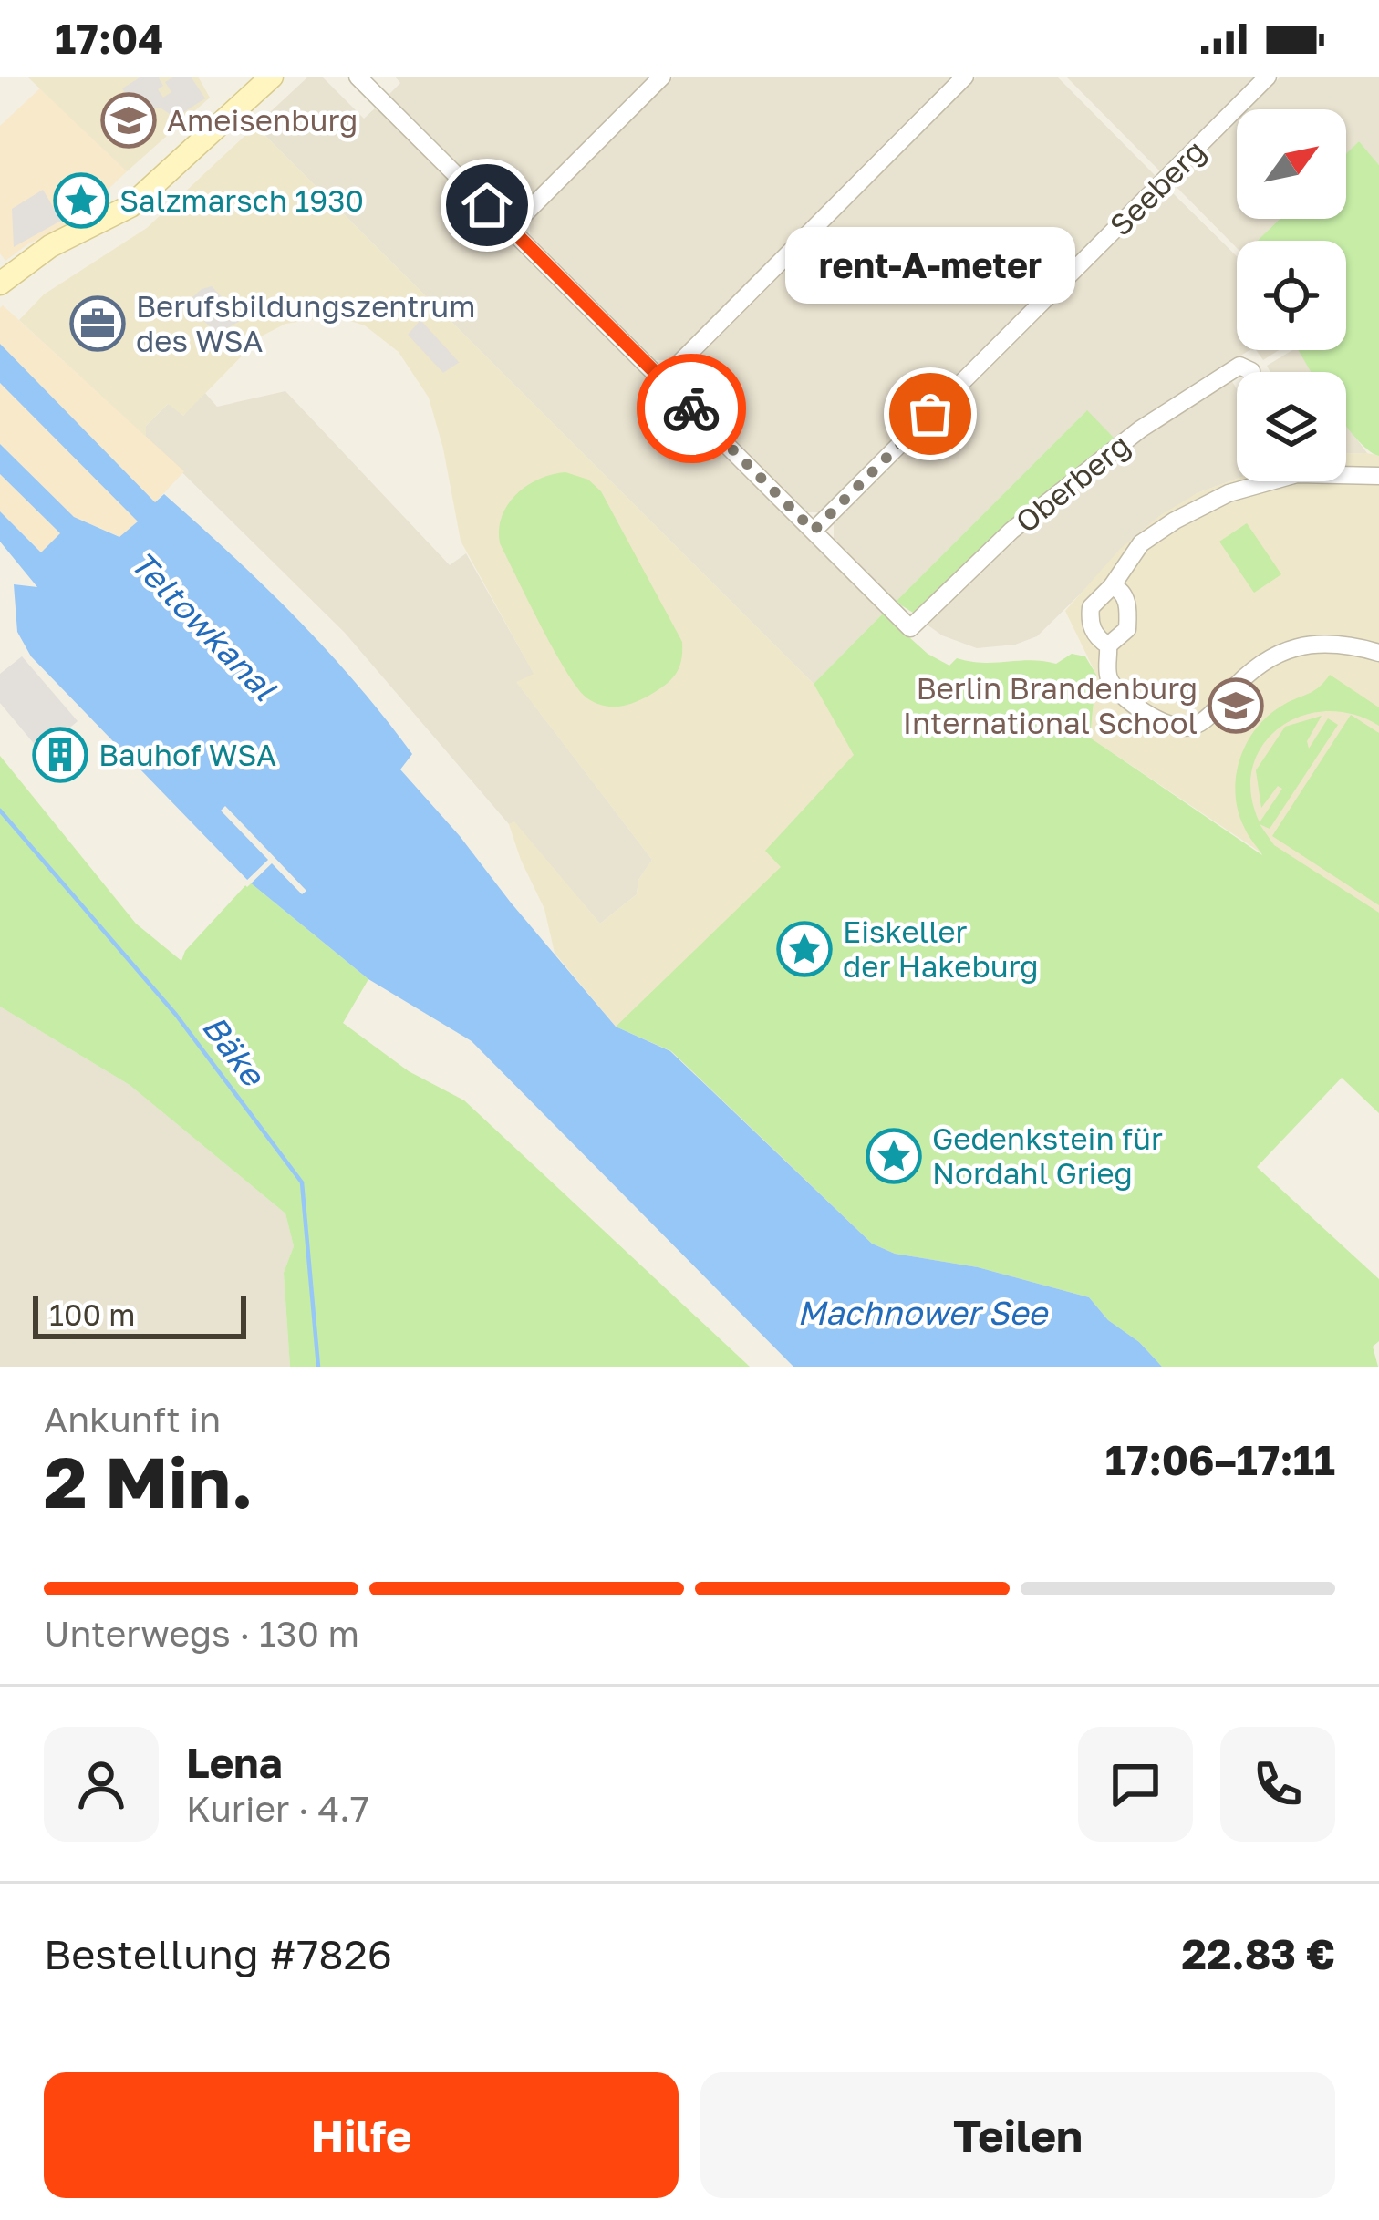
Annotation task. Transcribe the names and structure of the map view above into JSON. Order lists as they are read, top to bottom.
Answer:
{
  "streets": {
    "street": ["Seeberg", "Oberberg"]
  },
  "crossings": [
    ["Seeberg", "Oberberg"]
  ],
  "water": ["Teltowkanal", "Bäke", "Machnower See"],
  "places": {
    "school or university": ["Ameisenburg", "Berlin Brandenburg International School"],
    "place": ["Salzmarsch 1930", "Eiskeller der Hakeburg", "Gedenkstein für Nordahl Grieg"],
    "office": ["Berufsbildungszentrum des WSA"],
    "other": ["rent-A-meter"],
    "building": ["Bauhof WSA"]
  },
  "scale_bar": "100 m",
  "north": "top right",
  "page": {
    "status": "17:04",
    "bubble": "rent-A-meter",
    "scale": "100 m",
    "heading": ["2 Min.", "Ankunft in", "17:06–17:11"],
    "panel": [
      "Lena",
      "Kurier · 4.7",
      "Bestellung #7826",
      "22.83 €"
    ],
    "bar": "Unterwegs · 130 m",
    "buttons": ["Hilfe", "Teilen"]
  }
}
